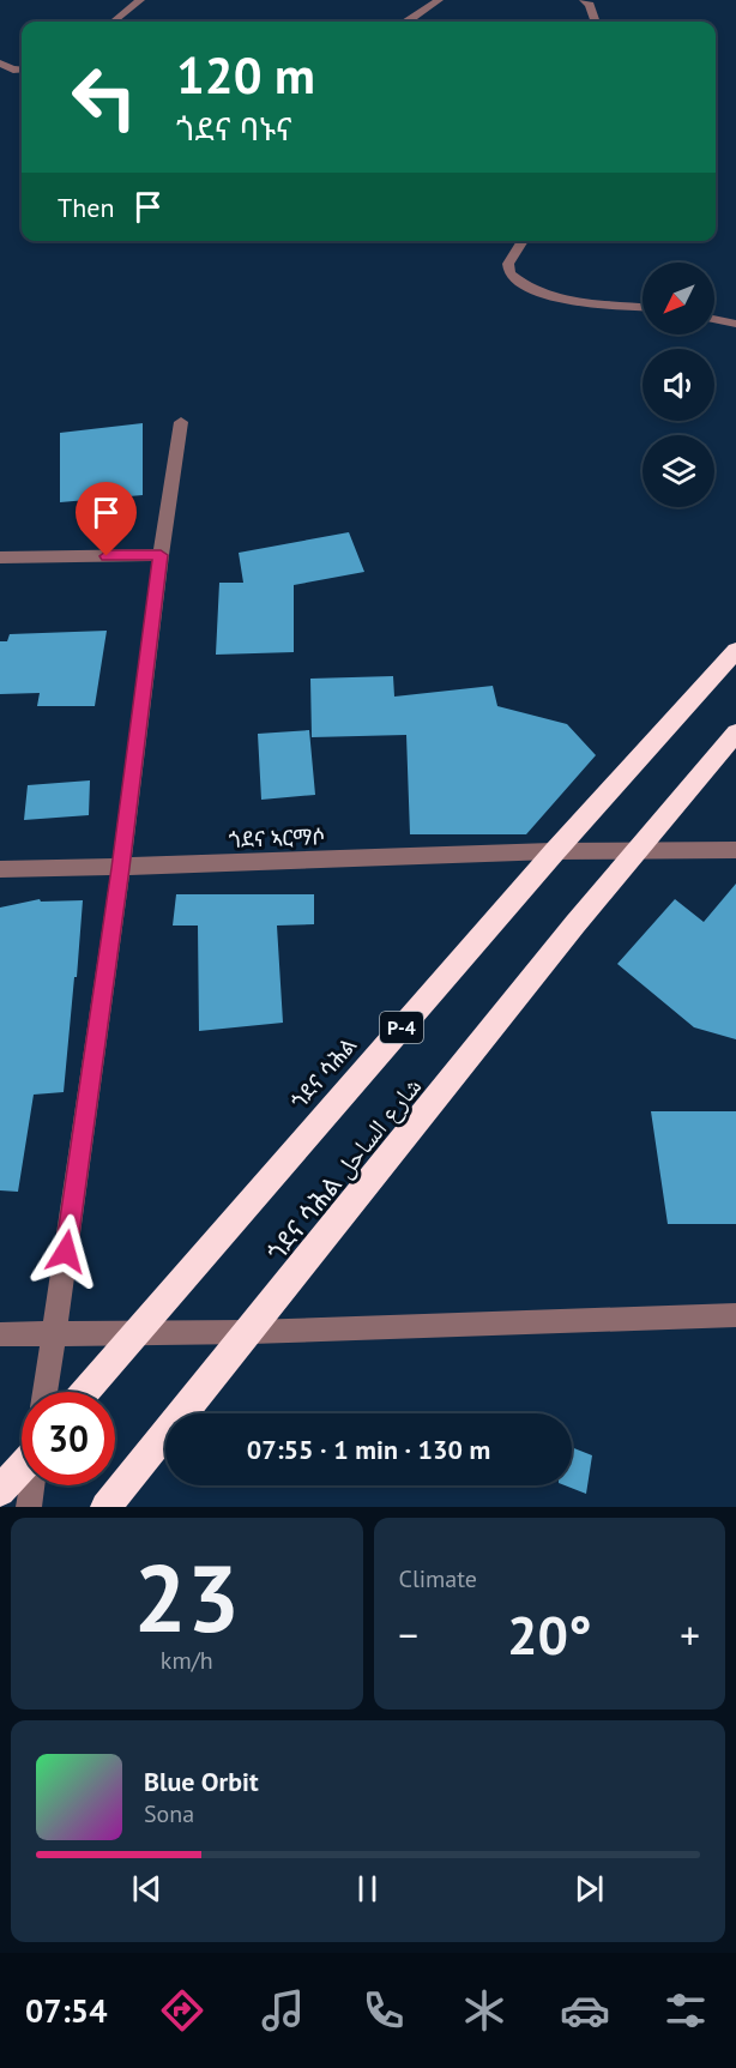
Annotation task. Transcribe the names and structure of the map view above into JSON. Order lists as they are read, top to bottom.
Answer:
{
  "streets": {
    "highway": ["P-4", "ጎደና ሳሕል", "ጎደና ሳሕል شارع الساحل"],
    "street": ["ጎደና ኣርማሶ"]
  },
  "crossings": [
    ["ጎደና ኣርማሶ", "ጎደና ሳሕል"],
    ["ጎደና ኣርማሶ", "ጎደና ሳሕል شارع الساحل"]
  ],
  "north": "bottom left",
  "page": {
    "turn": ["120 m", "ጎደና ባኑና"],
    "then": "Then",
    "limit": "30",
    "trip": "07:55 · 1 min · 130 m",
    "tile": [
      ["23", "km/h"],
      "Climate"
    ],
    "heat": ["−", "20°", "+"],
    "song": ["Blue Orbit", "Sona"],
    "tabs": "07:54"
  }
}
